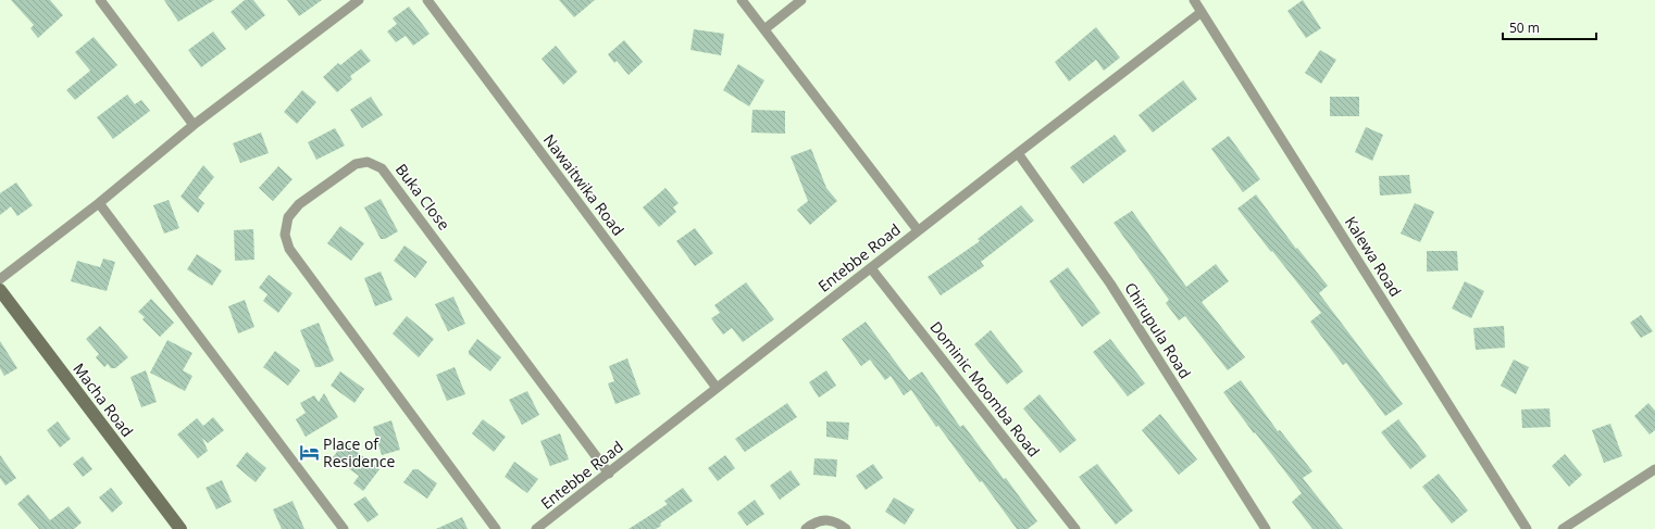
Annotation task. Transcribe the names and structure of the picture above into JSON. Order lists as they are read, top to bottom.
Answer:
{
  "streets": {
    "main road": ["Macha Road"],
    "street": [
      "Nawaitwika Road",
      "Buka Close",
      "Kalewa Road",
      "Entebbe Road",
      "Chirupula Road",
      "Dominic Moomba Road"
    ]
  },
  "crossings": [
    ["Nawaitwika Road", "Entebbe Road"],
    ["Buka Close", "Entebbe Road"],
    ["Kalewa Road", "Entebbe Road"],
    ["Entebbe Road", "Chirupula Road"],
    ["Entebbe Road", "Dominic Moomba Road"]
  ],
  "places": {
    "hotel": ["Place of Residence"]
  },
  "scale_bar": "50 m"
}
